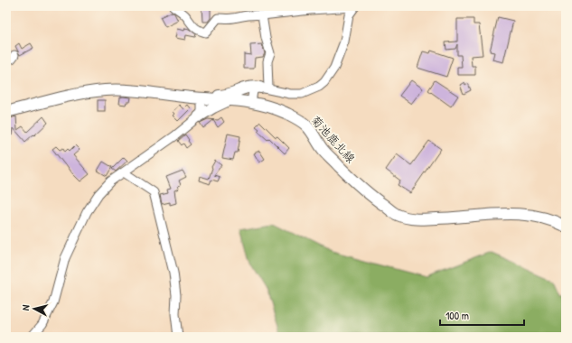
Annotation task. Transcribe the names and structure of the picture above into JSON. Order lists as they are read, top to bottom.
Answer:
{
  "streets": {
    "main road": ["菊池鹿北線"]
  },
  "scale_bar": "100 m",
  "north": "left"
}
